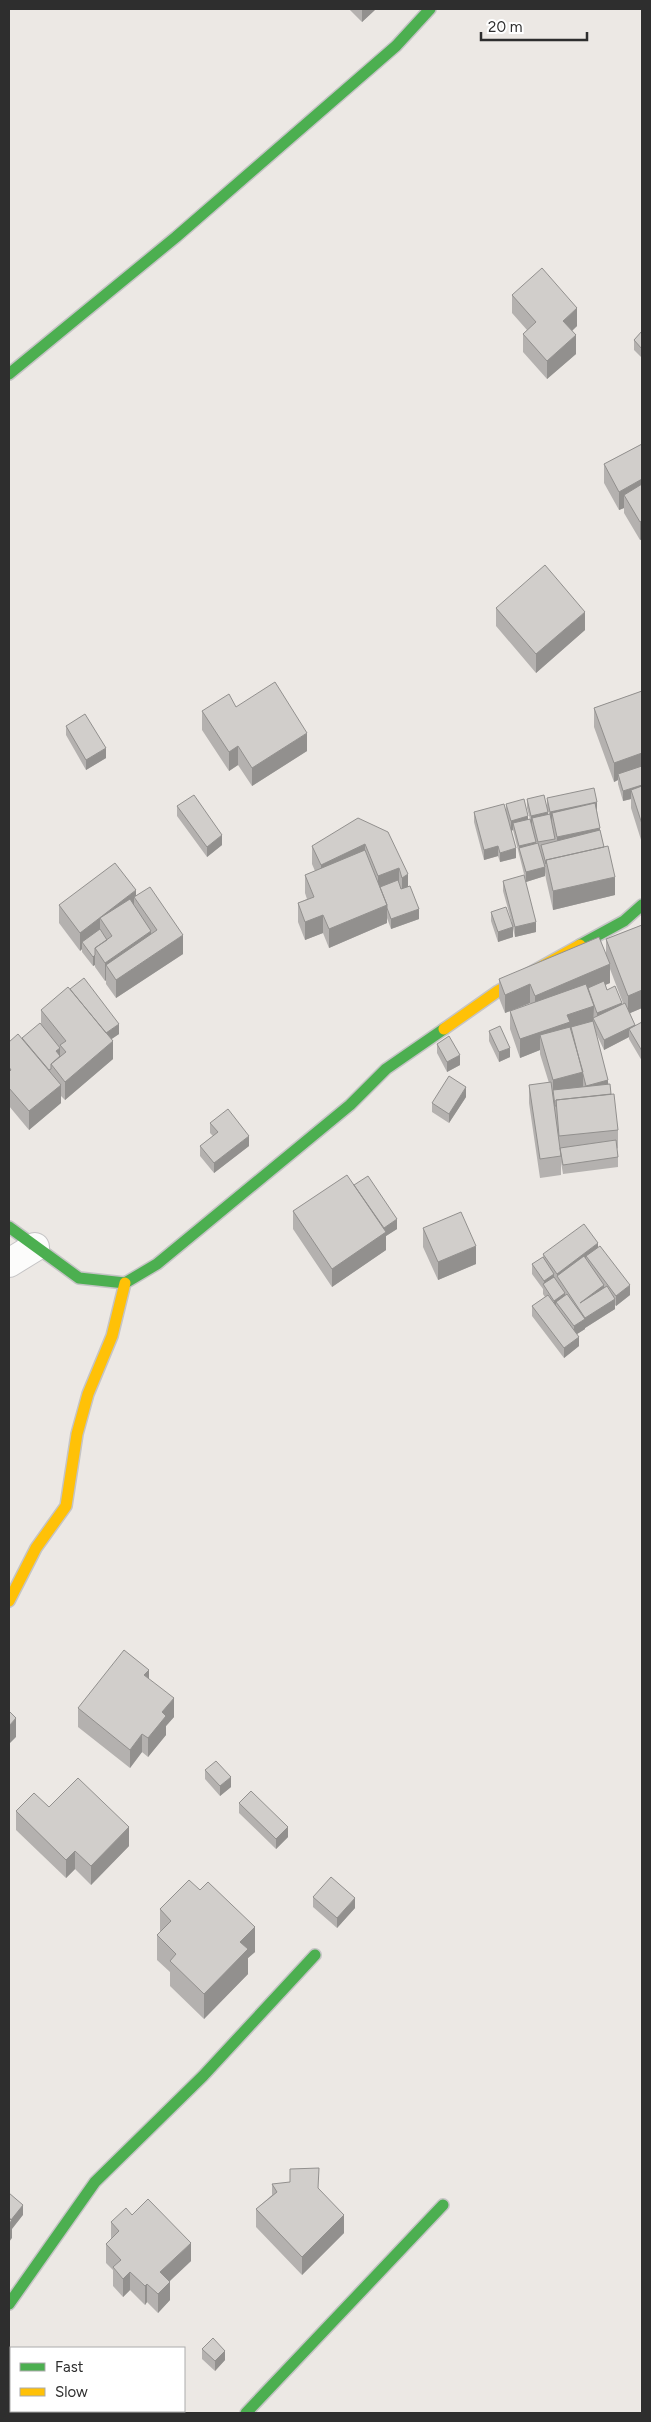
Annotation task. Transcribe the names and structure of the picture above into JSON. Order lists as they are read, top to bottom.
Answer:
{
  "legend": ["Fast", "Slow"],
  "scale_bar": "20 m"
}
